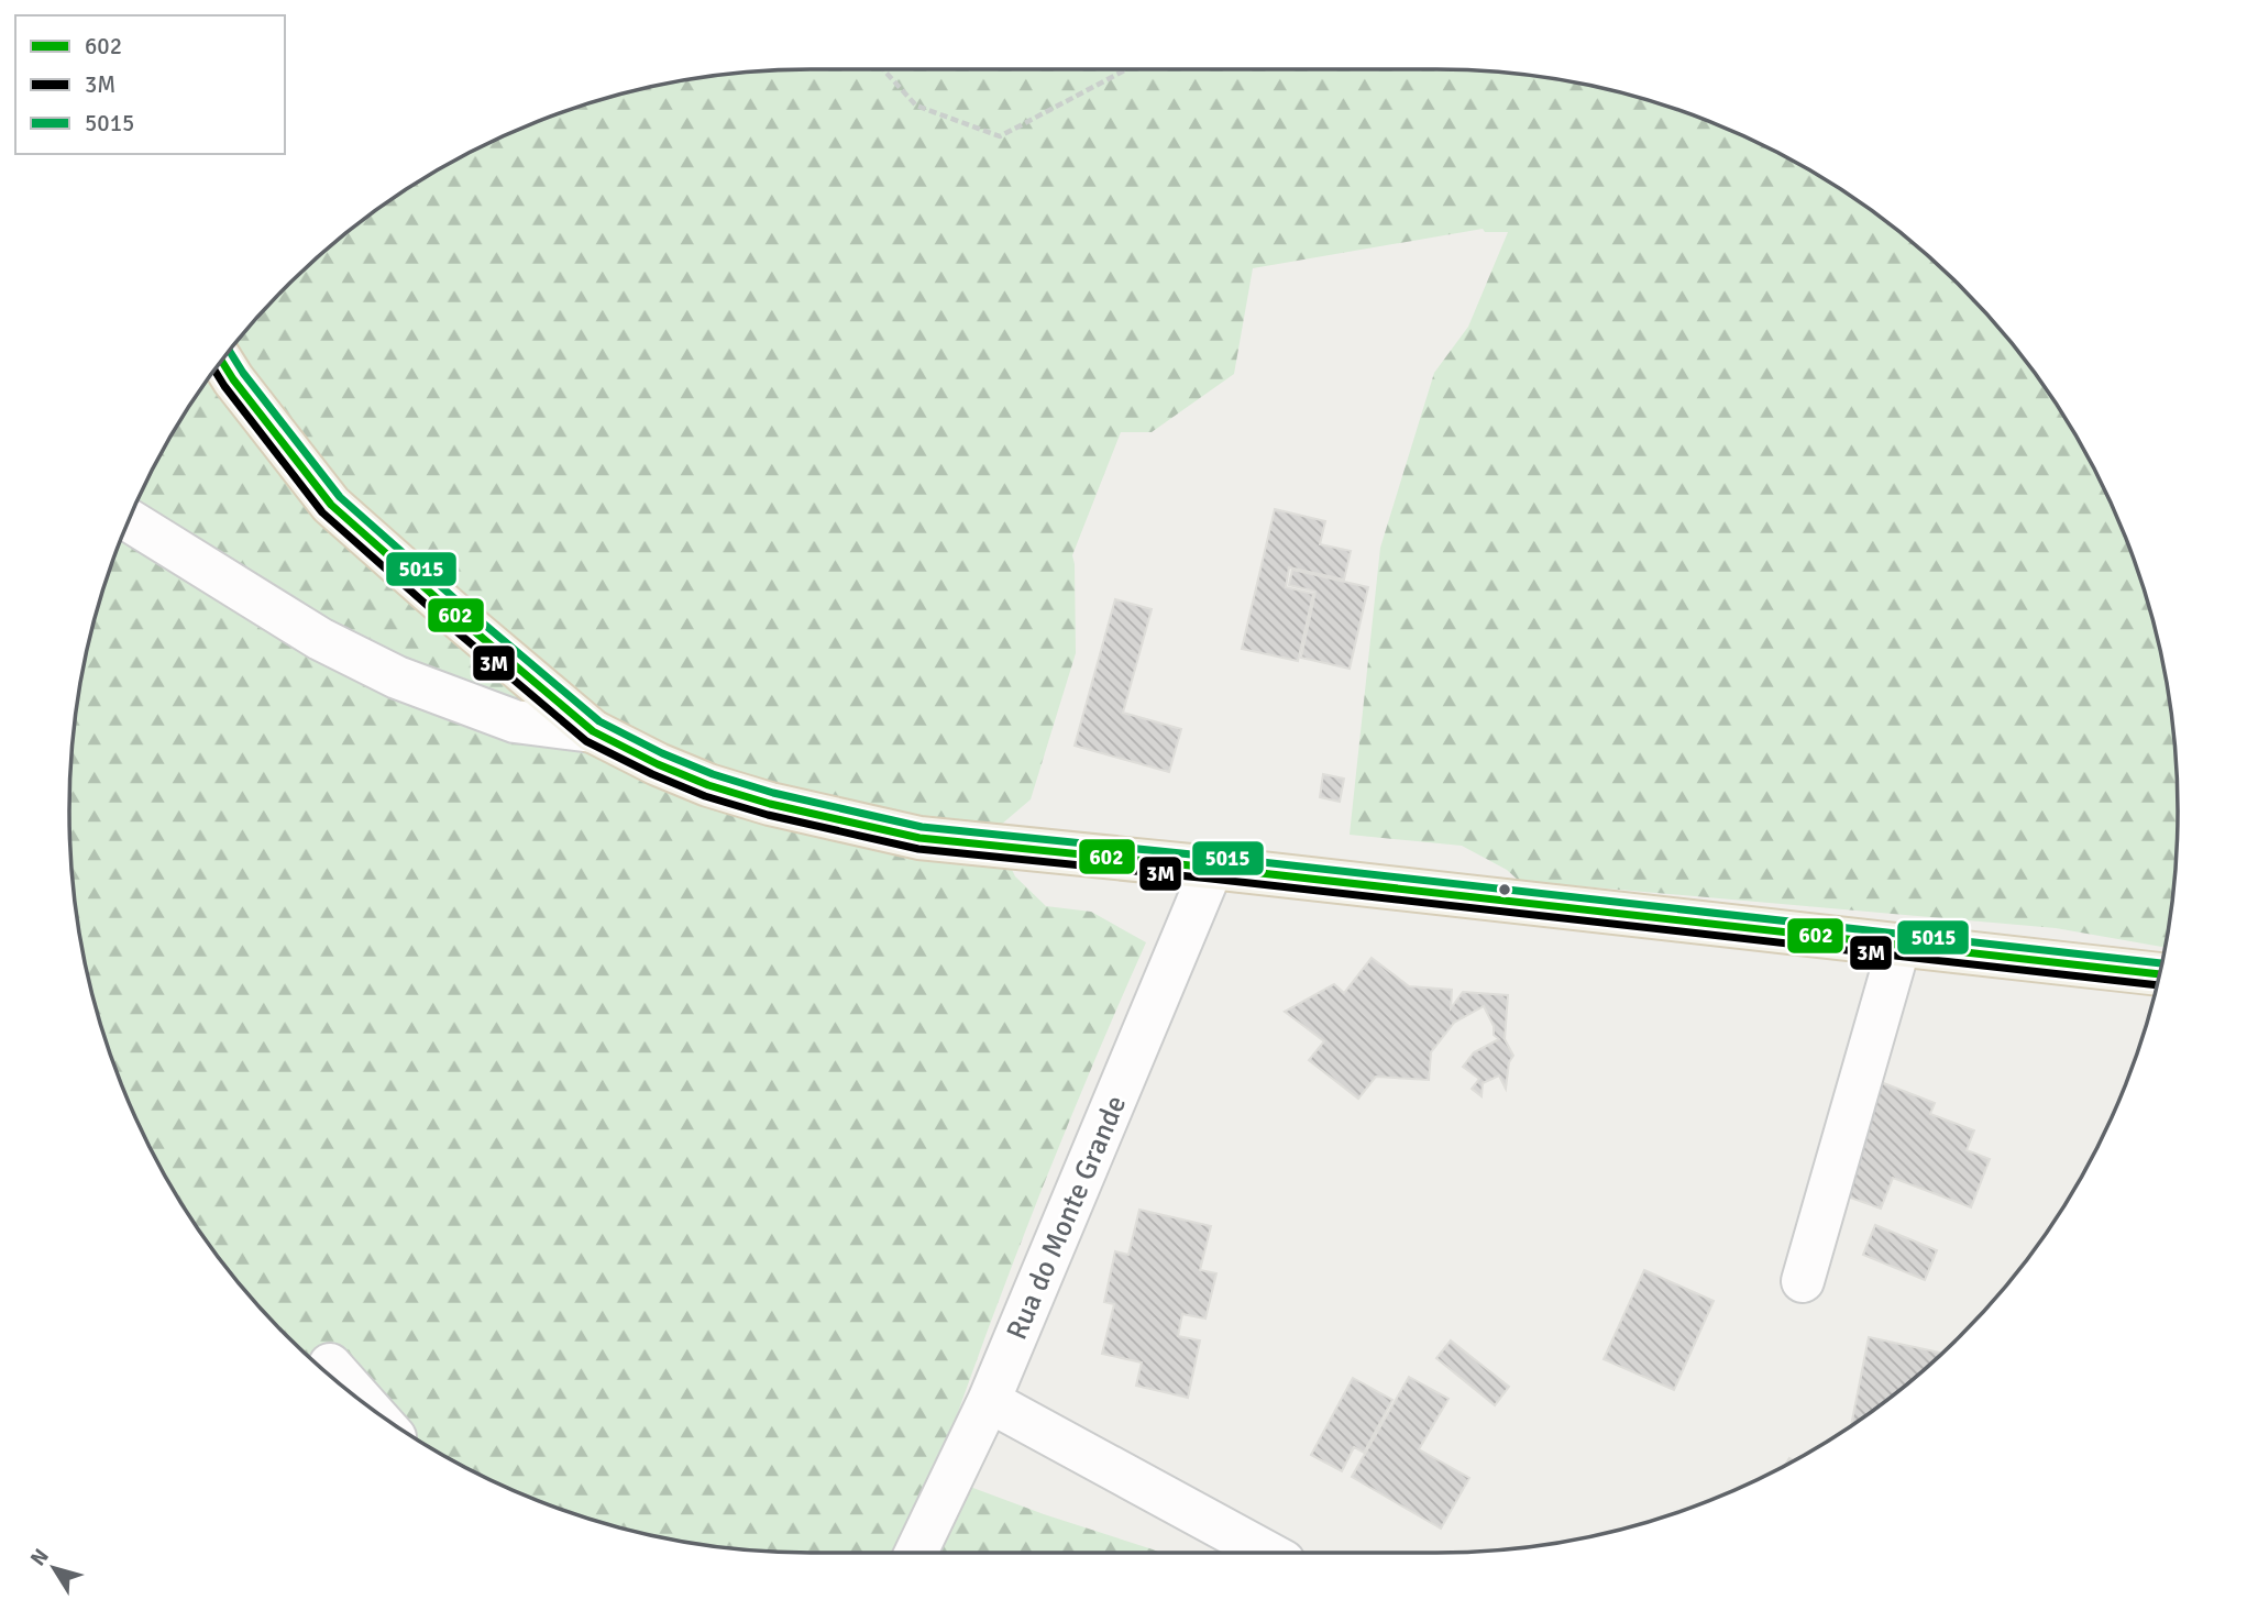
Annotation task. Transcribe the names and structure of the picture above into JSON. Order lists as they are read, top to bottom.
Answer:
{
  "streets": {
    "street": ["Rua do Monte Grande"]
  },
  "lines": ["transit line 5015", "transit line 602", "transit line 3M"],
  "legend": ["602", "3M", "5015"],
  "north": "top left"
}
